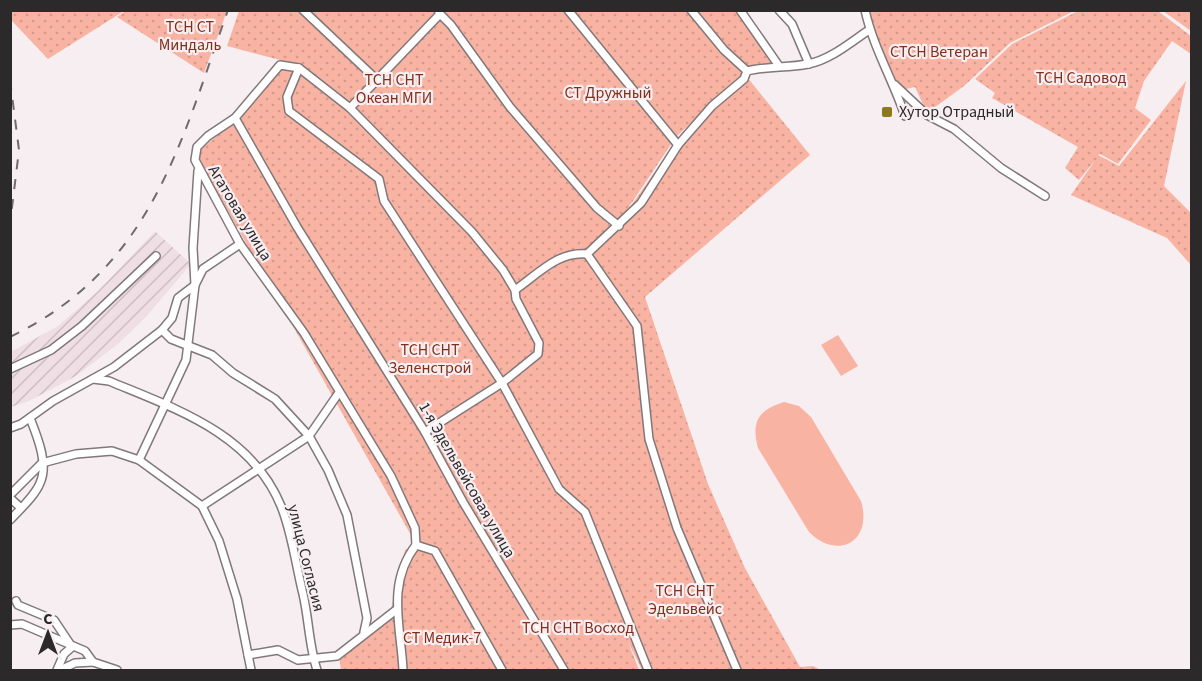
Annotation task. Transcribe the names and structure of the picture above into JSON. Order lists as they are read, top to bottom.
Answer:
{
  "streets": {
    "street": ["Агатовая улица", "1-я Эдельвейсовая улица", "улица Согласия"]
  },
  "crossings": [
    ["Агатовая улица", "1-я Эдельвейсовая улица"]
  ],
  "parks": [
    "ТСН СТ Миндаль",
    "СТСН Ветеран",
    "ТСН Садовод",
    "ТСН СНТ Океан МГИ",
    "СТ Дружный",
    "ТСН СНТ Зеленстрой",
    "ТСН СНТ Эдельвейс",
    "ТСН СНТ Восход",
    "СТ Медик-7"
  ],
  "places": {
    "transit": ["Хутор Отрадный"]
  },
  "north": "top"
}
